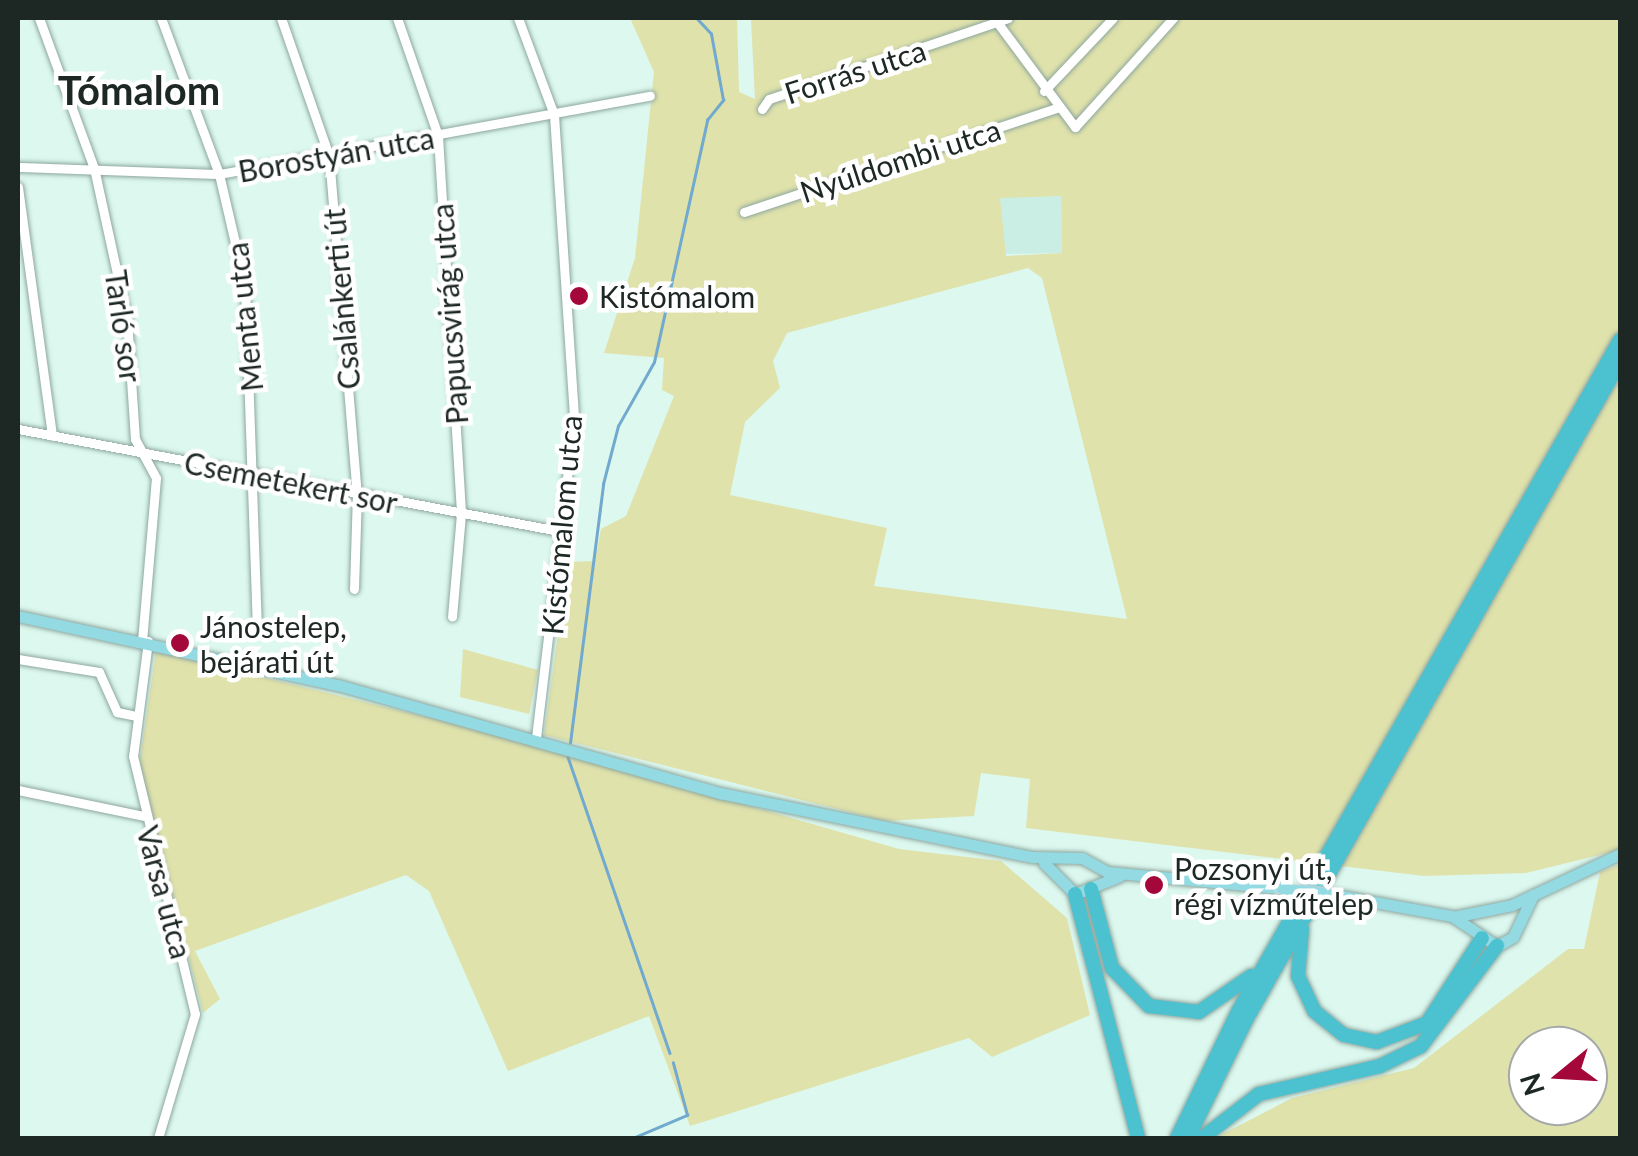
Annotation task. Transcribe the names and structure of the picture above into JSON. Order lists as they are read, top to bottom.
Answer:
{
  "streets": {
    "street": [
      "Forrás utca",
      "Borostyán utca",
      "Nyúldombi utca",
      "Csalánkerti út",
      "Papucsvirág utca",
      "Menta utca",
      "Tarló sor",
      "Csemetekert sor",
      "Kistómalom utca",
      "Varsa utca"
    ]
  },
  "crossings": [
    ["Borostyán utca", "Csalánkerti út"],
    ["Borostyán utca", "Papucsvirág utca"],
    ["Borostyán utca", "Menta utca"],
    ["Borostyán utca", "Tarló sor"],
    ["Borostyán utca", "Kistómalom utca"],
    ["Csalánkerti út", "Csemetekert sor"],
    ["Papucsvirág utca", "Csemetekert sor"],
    ["Menta utca", "Csemetekert sor"],
    ["Tarló sor", "Csemetekert sor"],
    ["Tarló sor", "Varsa utca"],
    ["Csemetekert sor", "Kistómalom utca"]
  ],
  "districts": ["Tómalom"],
  "places": ["Kistómalom", "Jánostelep, bejárati út", "Pozsonyi út, régi vízműtelep"],
  "north": "left"
}
